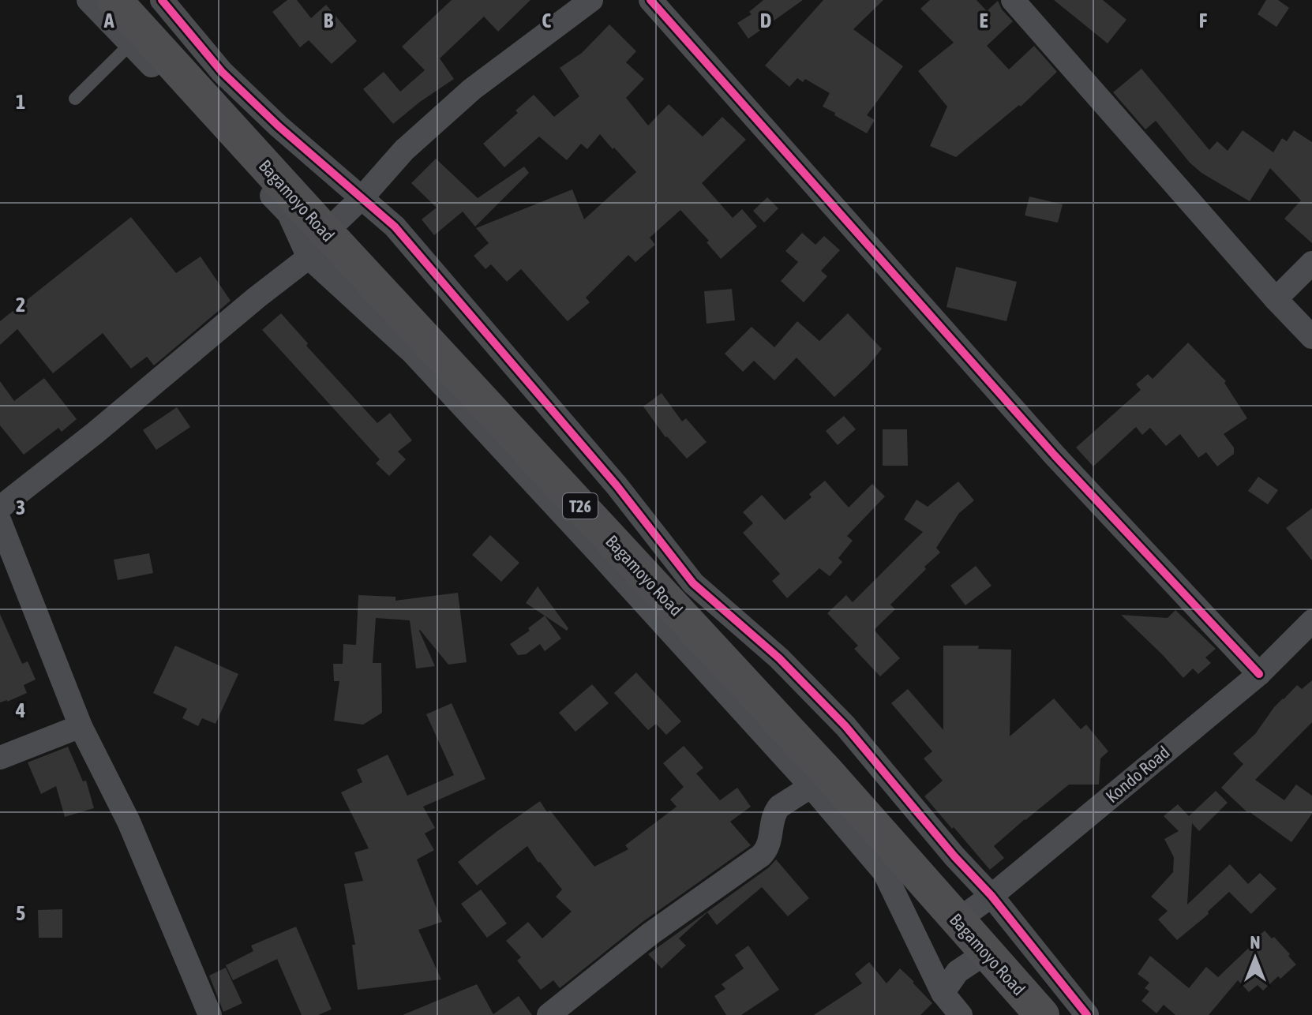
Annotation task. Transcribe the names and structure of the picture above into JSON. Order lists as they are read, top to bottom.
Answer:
{
  "streets": {
    "highway": ["Bagamoyo Road", "T26"],
    "street": ["Kondo Road"]
  },
  "crossings": [
    ["Bagamoyo Road", "Kondo Road"]
  ],
  "north": "top",
  "grid": {
    "columns": [
      "A",
      "B",
      "C",
      "D",
      "E",
      "F"
    ],
    "rows": [
      "1",
      "2",
      "3",
      "4",
      "5"
    ]
  }
}
